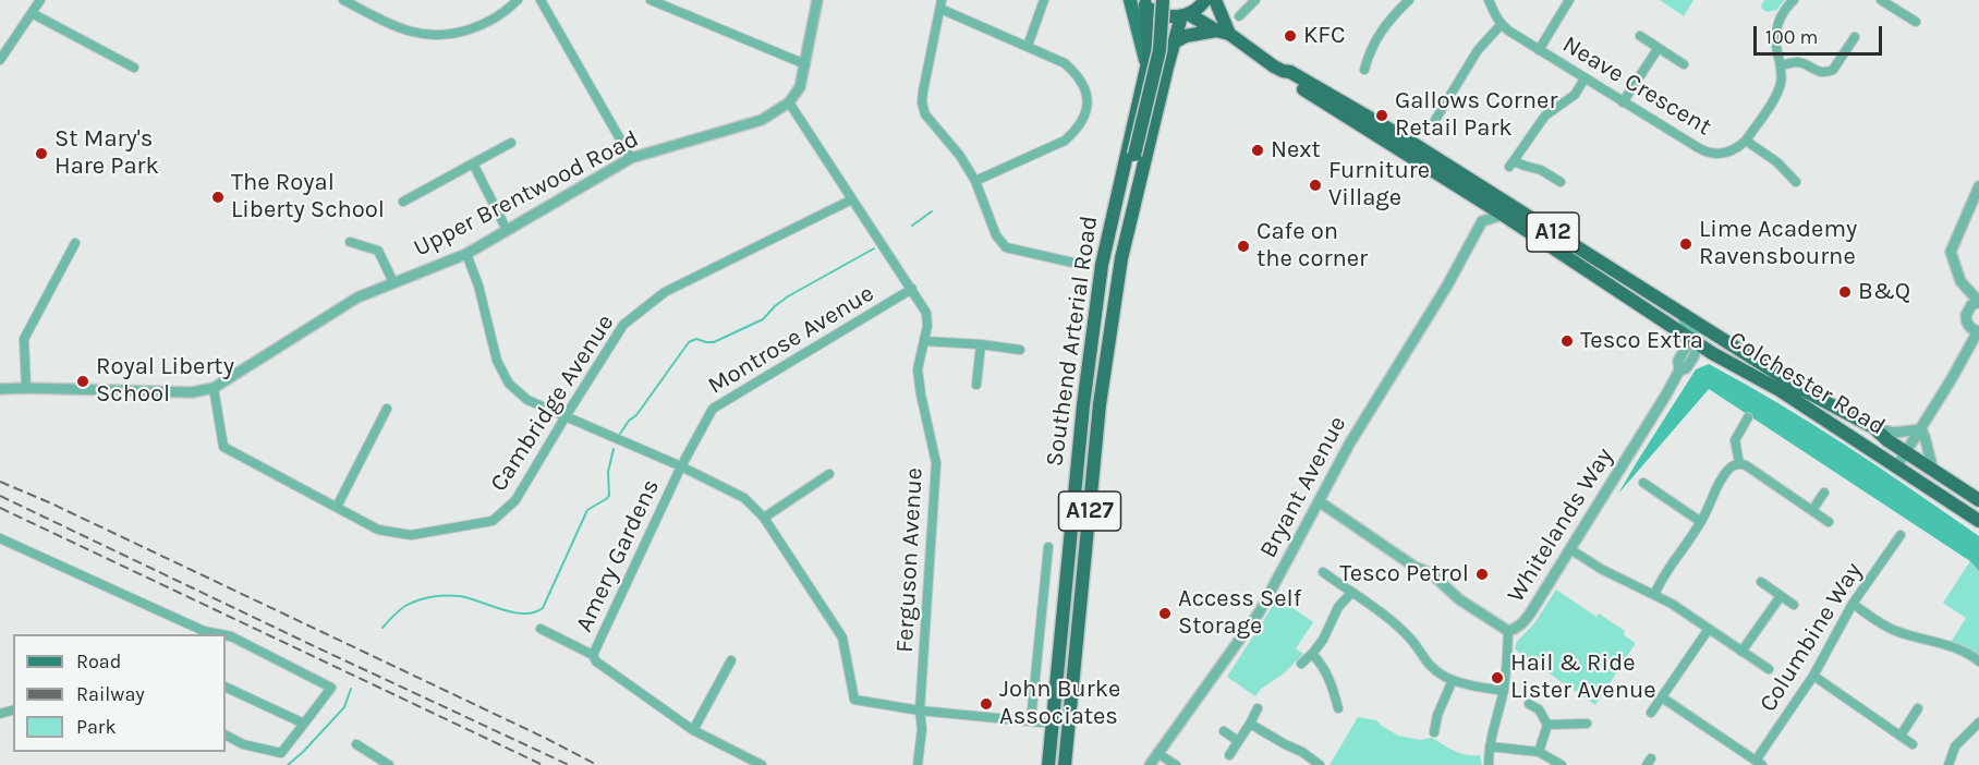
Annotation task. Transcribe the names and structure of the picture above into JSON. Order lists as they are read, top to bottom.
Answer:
{
  "streets": {
    "highway": [
      "A12",
      "Southend Arterial Road",
      "Colchester Road",
      "A127"
    ],
    "street": [
      "Neave Crescent",
      "Upper Brentwood Road",
      "Montrose Avenue",
      "Cambridge Avenue",
      "Bryant Avenue",
      "Whitelands Way",
      "Amery Gardens",
      "Ferguson Avenue",
      "Columbine Way"
    ]
  },
  "crossings": [
    ["Upper Brentwood Road", "Cambridge Avenue"],
    ["Upper Brentwood Road", "Ferguson Avenue"],
    ["A12", "Colchester Road"],
    ["A12", "Whitelands Way"],
    ["Montrose Avenue", "Amery Gardens"],
    ["Montrose Avenue", "Ferguson Avenue"],
    ["Southend Arterial Road", "Colchester Road"],
    ["Southend Arterial Road", "A127"],
    ["Colchester Road", "Whitelands Way"],
    ["Cambridge Avenue", "Ferguson Avenue"],
    ["Bryant Avenue", "Whitelands Way"]
  ],
  "places": [
    "KFC",
    "Gallows Corner Retail Park",
    "Next",
    "St Mary's Hare Park",
    "Furniture Village",
    "The Royal Liberty School",
    "Lime Academy Ravensbourne",
    "Cafe on the corner",
    "B&Q",
    "Tesco Extra",
    "Royal Liberty School",
    "Tesco Petrol",
    "Access Self Storage",
    "Hail & Ride Lister Avenue",
    "John Burke Associates"
  ],
  "legend": ["Road", "Railway", "Park"],
  "scale_bar": "100 m"
}
